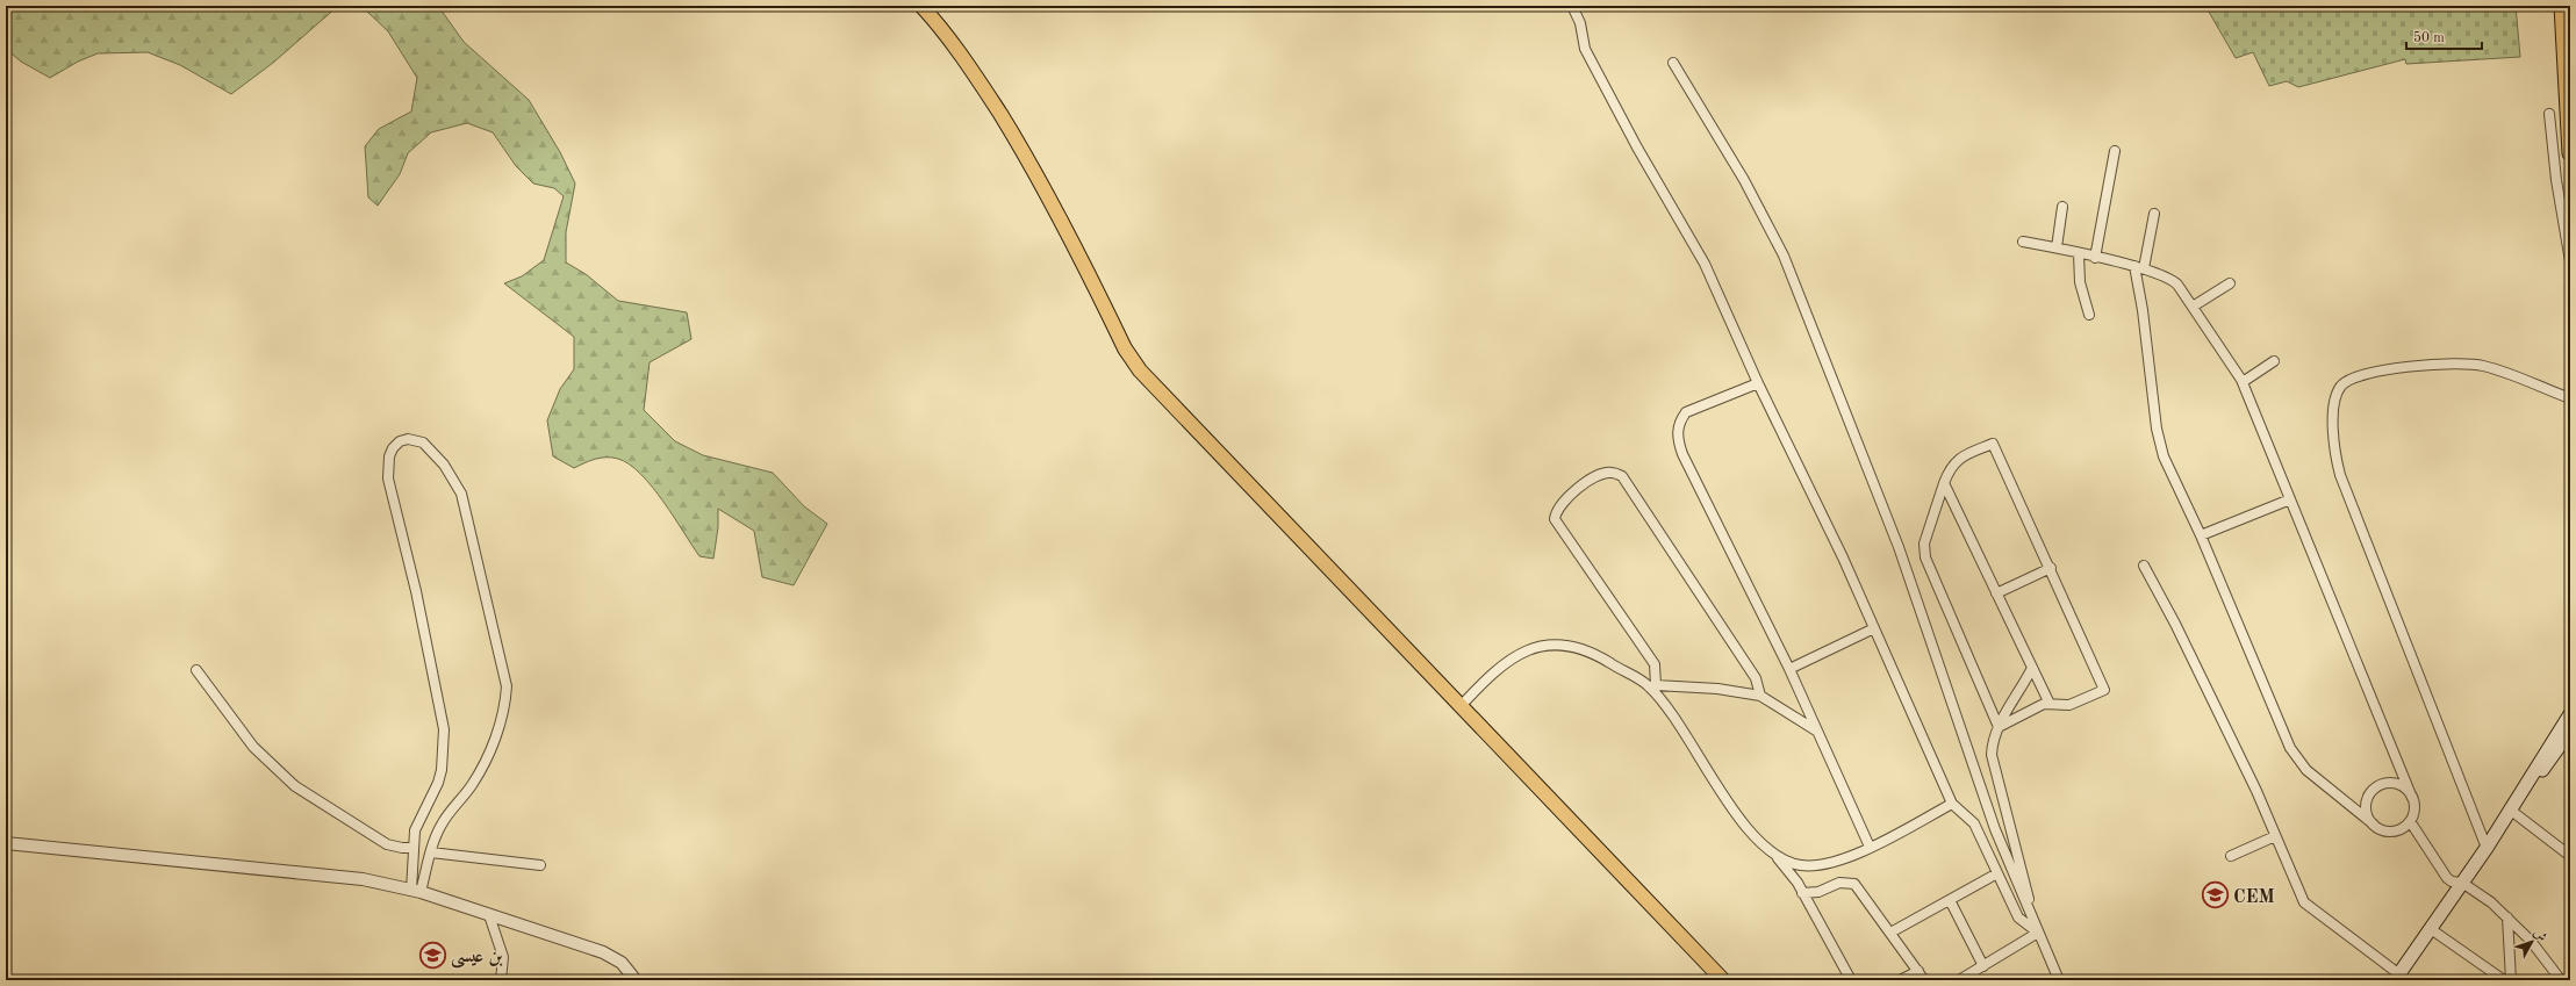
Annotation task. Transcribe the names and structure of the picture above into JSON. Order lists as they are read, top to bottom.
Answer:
{
  "places": {
    "school or university": ["CEM", "بن عيسى"]
  },
  "scale_bar": "50 m",
  "north": "top right"
}
